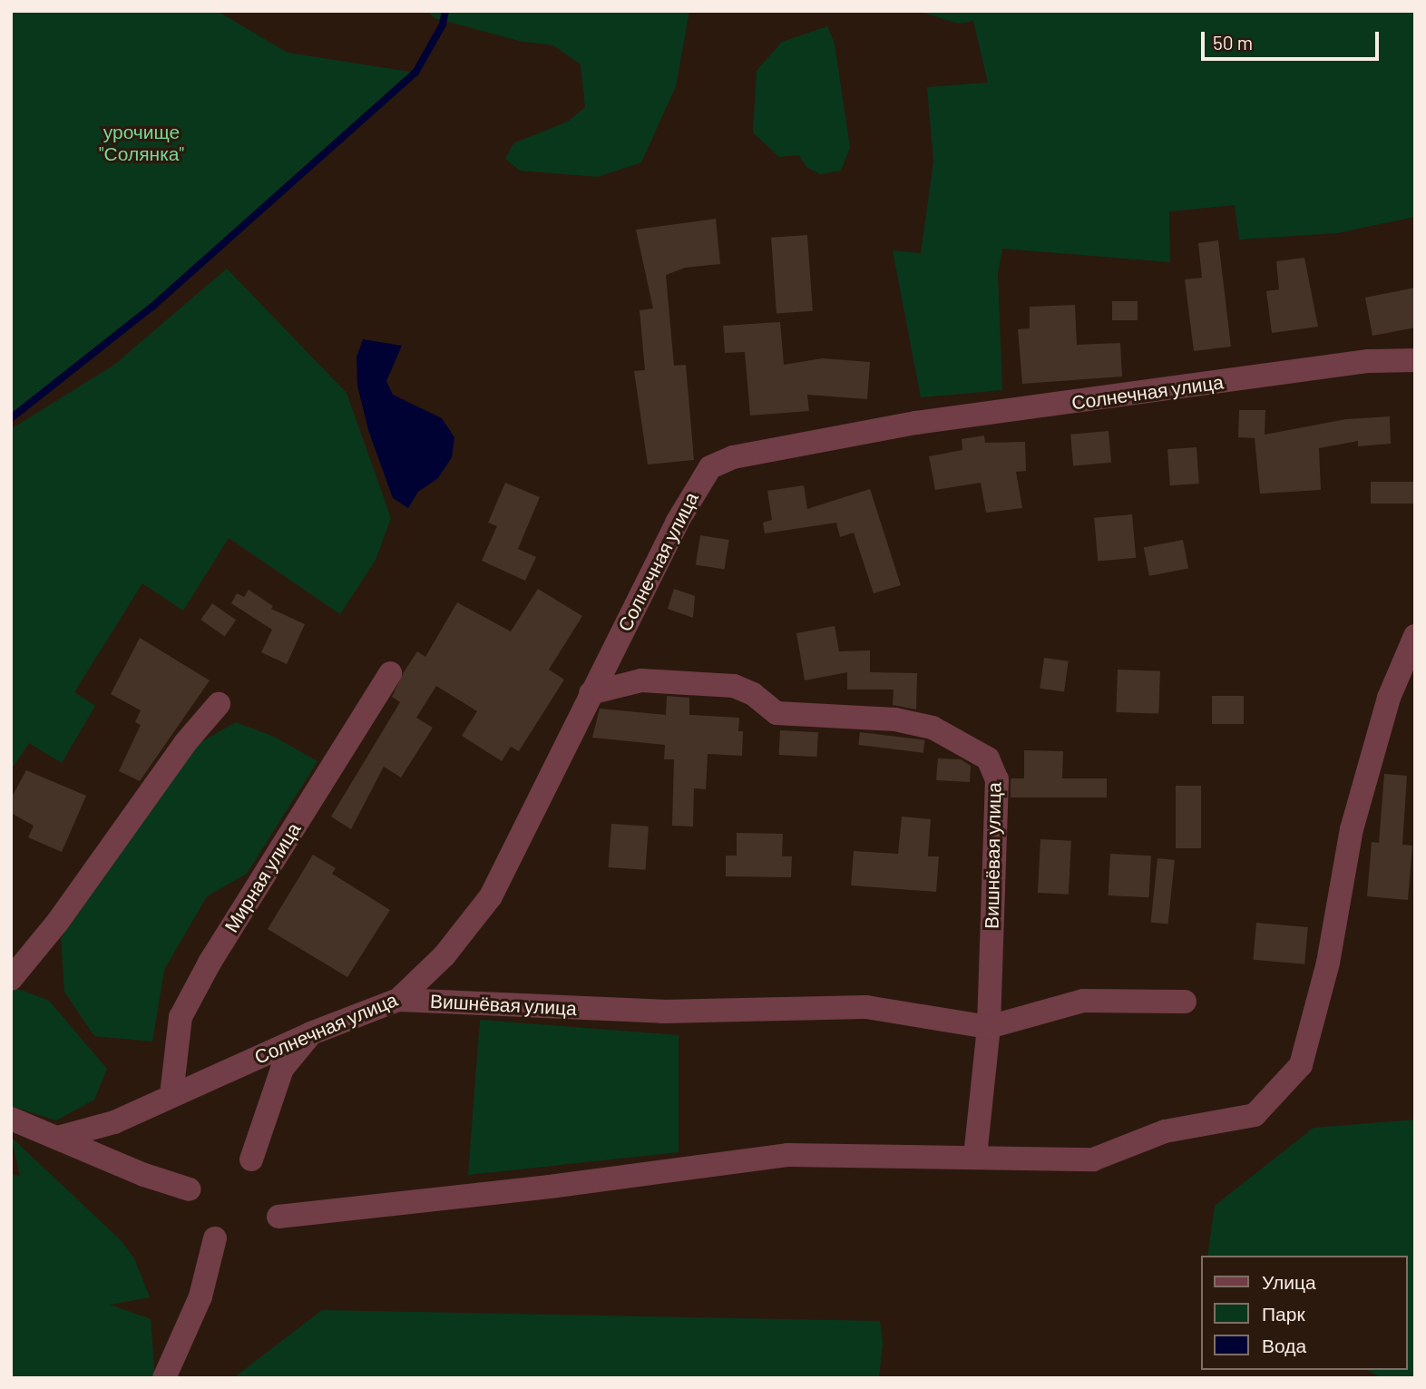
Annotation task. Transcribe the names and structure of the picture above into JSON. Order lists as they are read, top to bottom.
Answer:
{
  "streets": {
    "street": ["Солнечная улица", "Вишнёвая улица", "Мирная улица"]
  },
  "crossings": [
    ["Солнечная улица", "Вишнёвая улица"],
    ["Солнечная улица", "Мирная улица"]
  ],
  "parks": ["урочище \"Солянка\""],
  "legend": ["Улица", "Парк", "Вода"],
  "scale_bar": "50 m"
}
